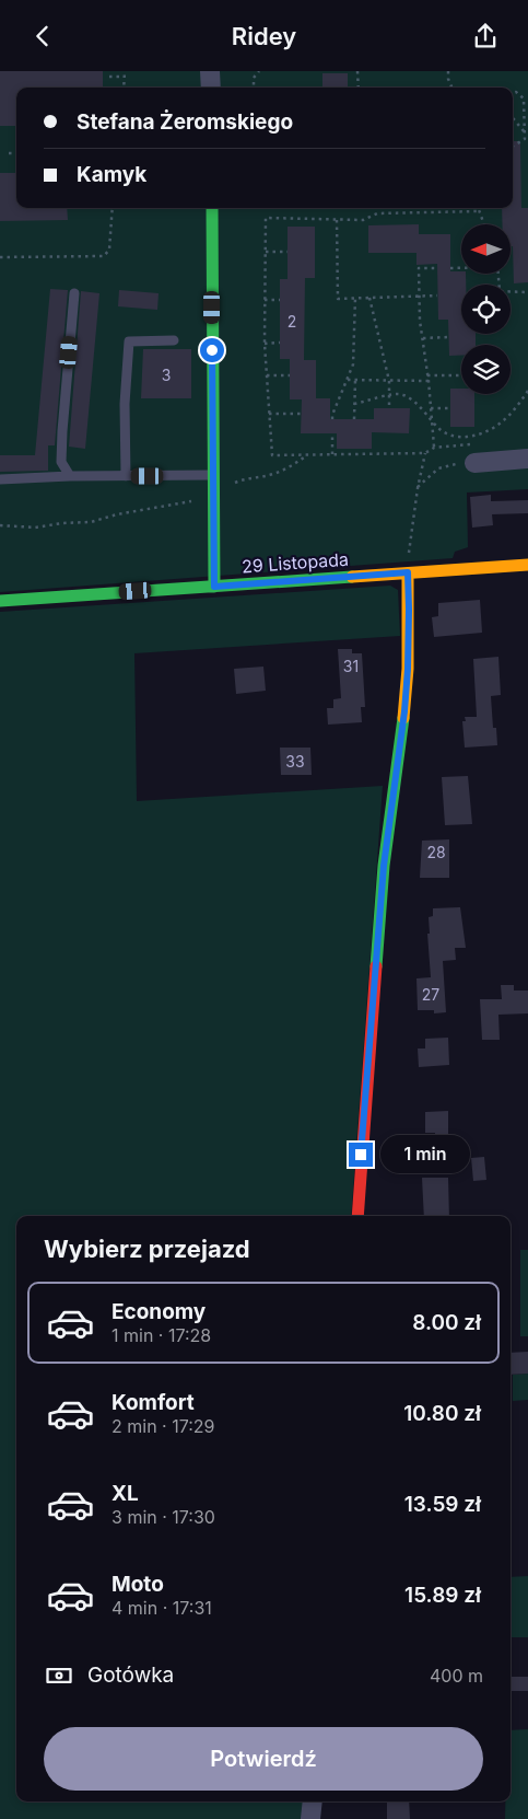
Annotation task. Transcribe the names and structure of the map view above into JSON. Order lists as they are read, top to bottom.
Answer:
{
  "streets": {
    "street": ["29 Listopada"]
  },
  "house_numbers": [
    "2",
    "3",
    "31",
    "33",
    "28",
    "27"
  ],
  "north": "left",
  "page": {
    "header": "Ridey",
    "banner": ["Stefana Żeromskiego", "Kamyk"],
    "bubble": "1 min",
    "heading": "Wybierz przejazd",
    "list": [
      {
        "name": "Economy",
        "note": "1 min · 17:28",
        "value": "8.00 zł"
      },
      {
        "name": "Komfort",
        "note": "2 min · 17:29",
        "value": "10.80 zł"
      },
      {
        "name": "XL",
        "note": "3 min · 17:30",
        "value": "13.59 zł"
      },
      {
        "name": "Moto",
        "note": "4 min · 17:31",
        "value": "15.89 zł"
      }
    ],
    "pay": ["Gotówka", "400 m"],
    "buttons": "Potwierdź"
  }
}
